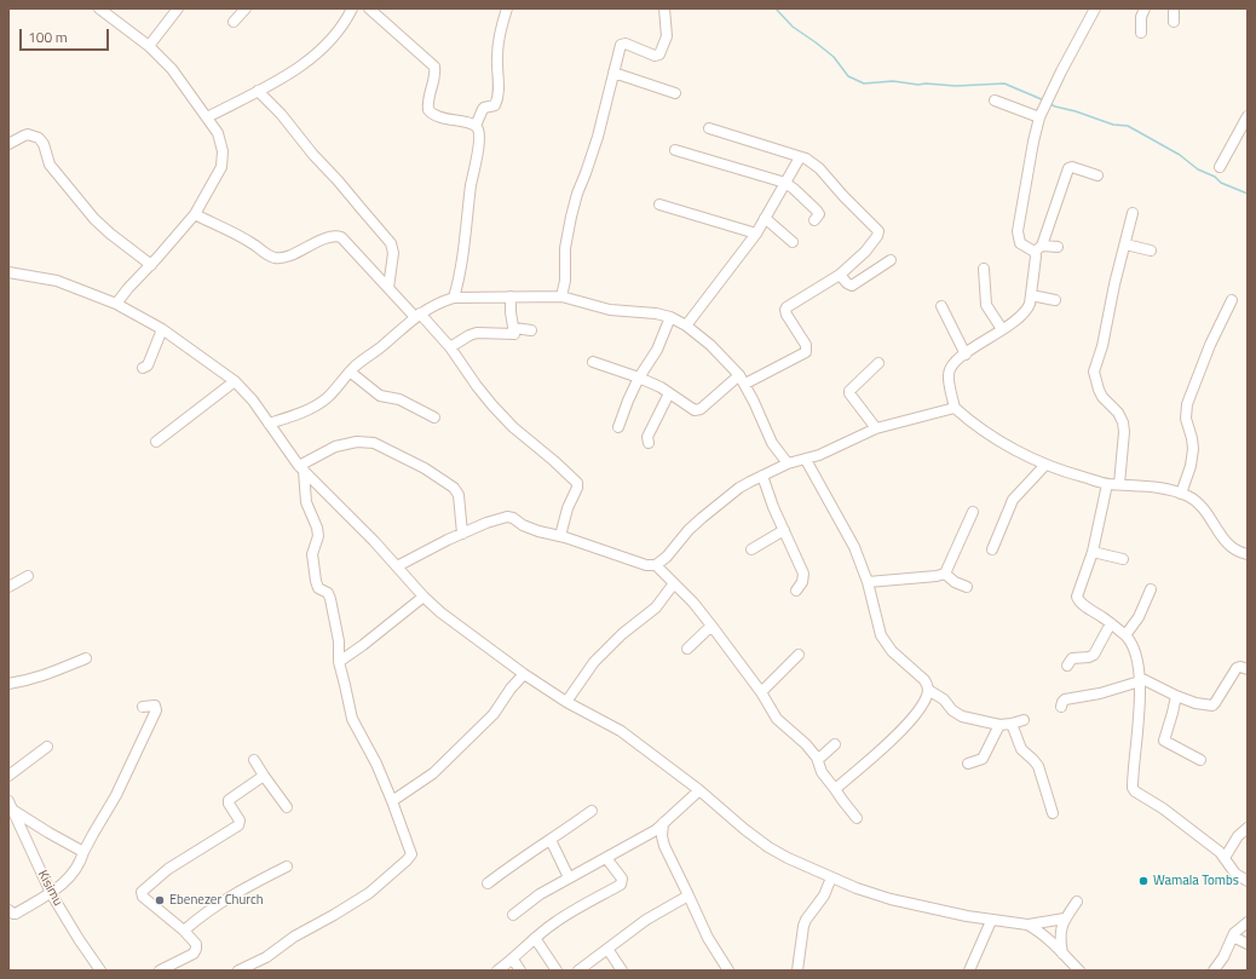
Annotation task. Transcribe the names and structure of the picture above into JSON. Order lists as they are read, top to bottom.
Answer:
{
  "streets": {
    "street": ["Kisimu"]
  },
  "places": ["Wamala Tombs", "Ebenezer Church"],
  "scale_bar": "100 m"
}
